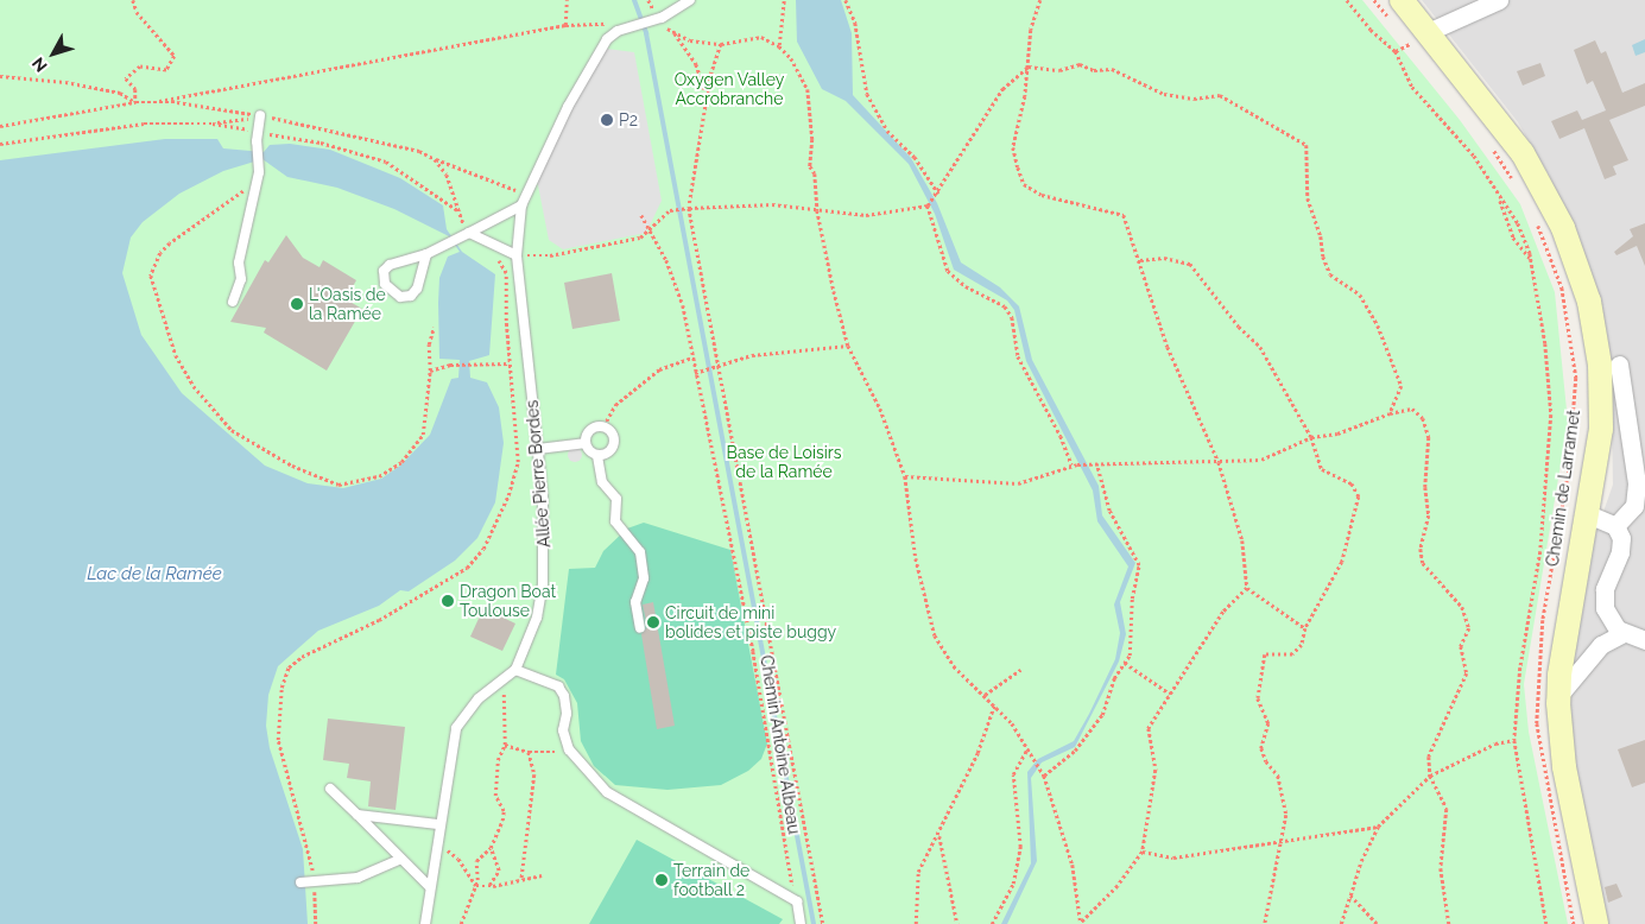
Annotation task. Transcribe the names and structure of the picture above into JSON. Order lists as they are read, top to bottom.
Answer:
{
  "streets": {
    "main road": ["Chemin de Larramet"],
    "lane": ["Allée Pierre Bordes"],
    "path": ["Chemin Antoine Albeau"]
  },
  "water": ["Lac de la Ramée"],
  "parks": ["Oxygen Valley Accrobranche", "Base de Loisirs de la Ramée"],
  "places": [
    "P2",
    "L'Oasis de la Ramée",
    "Dragon Boat Toulouse",
    "Circuit de mini bolides et piste buggy",
    "Terrain de football 2"
  ],
  "north": "bottom left"
}
